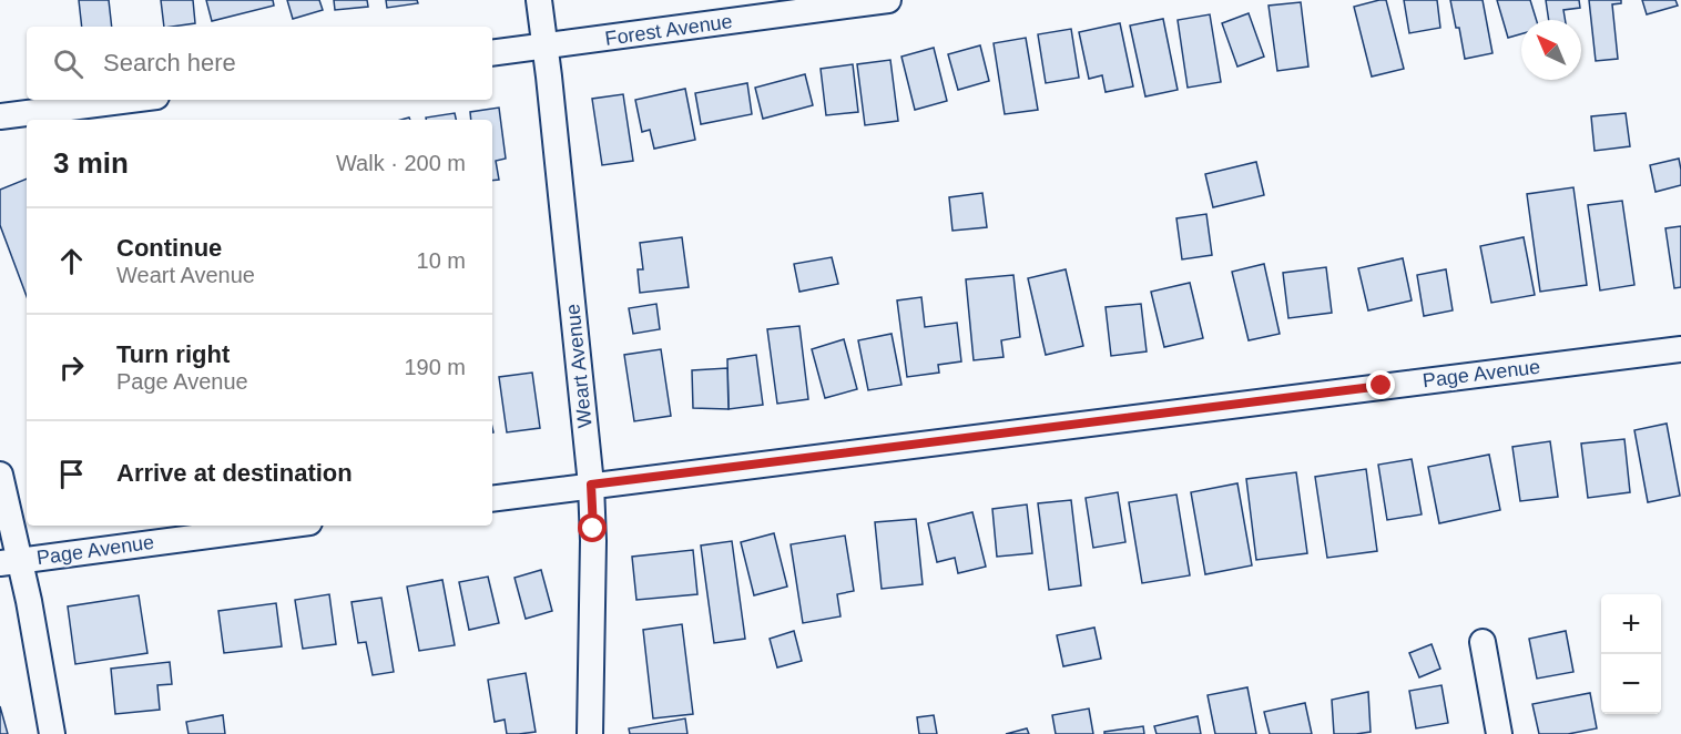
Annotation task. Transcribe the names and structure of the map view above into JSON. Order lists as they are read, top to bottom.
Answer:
{
  "streets": {
    "street": ["Forest Avenue", "Weart Avenue", "Page Avenue"]
  },
  "crossings": [
    ["Forest Avenue", "Weart Avenue"],
    ["Weart Avenue", "Page Avenue"]
  ],
  "north": "top left",
  "page": {
    "search": "Search here",
    "heading": ["3 min", "Walk · 200 m"],
    "list": [
      ["Continue", "Weart Avenue", "10 m"],
      ["Turn right", "Page Avenue", "190 m"],
      "Arrive at destination"
    ],
    "map_buttons": ["+", "−"]
  }
}
